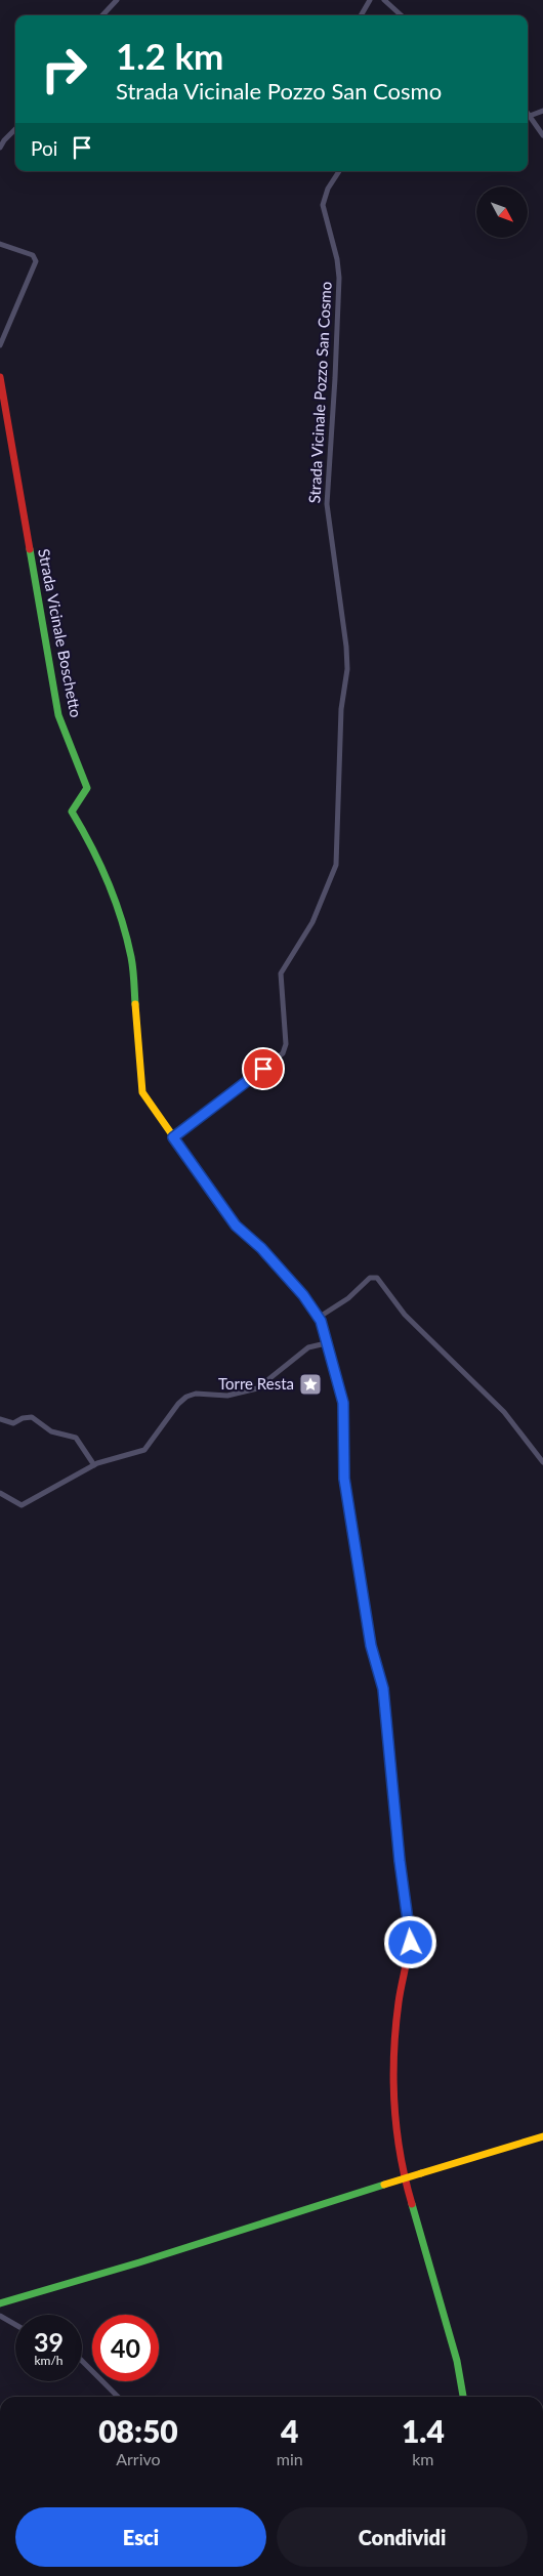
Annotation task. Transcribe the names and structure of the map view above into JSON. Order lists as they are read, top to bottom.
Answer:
{
  "streets": {
    "street": ["Strada Vicinale Pozzo San Cosmo", "Strada Vicinale Boschetto"]
  },
  "crossings": [
    ["Strada Vicinale Pozzo San Cosmo", "Strada Vicinale Boschetto"]
  ],
  "places": {
    "place": ["Torre Resta"]
  },
  "north": "bottom right",
  "page": {
    "turn": ["1.2 km", "Strada Vicinale Pozzo San Cosmo"],
    "then": "Poi",
    "speed": "39 km/h",
    "limit": "40",
    "eta": [
      "08:50",
      "Arrivo",
      "4",
      "min",
      "1.4",
      "km"
    ],
    "buttons": ["Esci", "Condividi"]
  }
}
